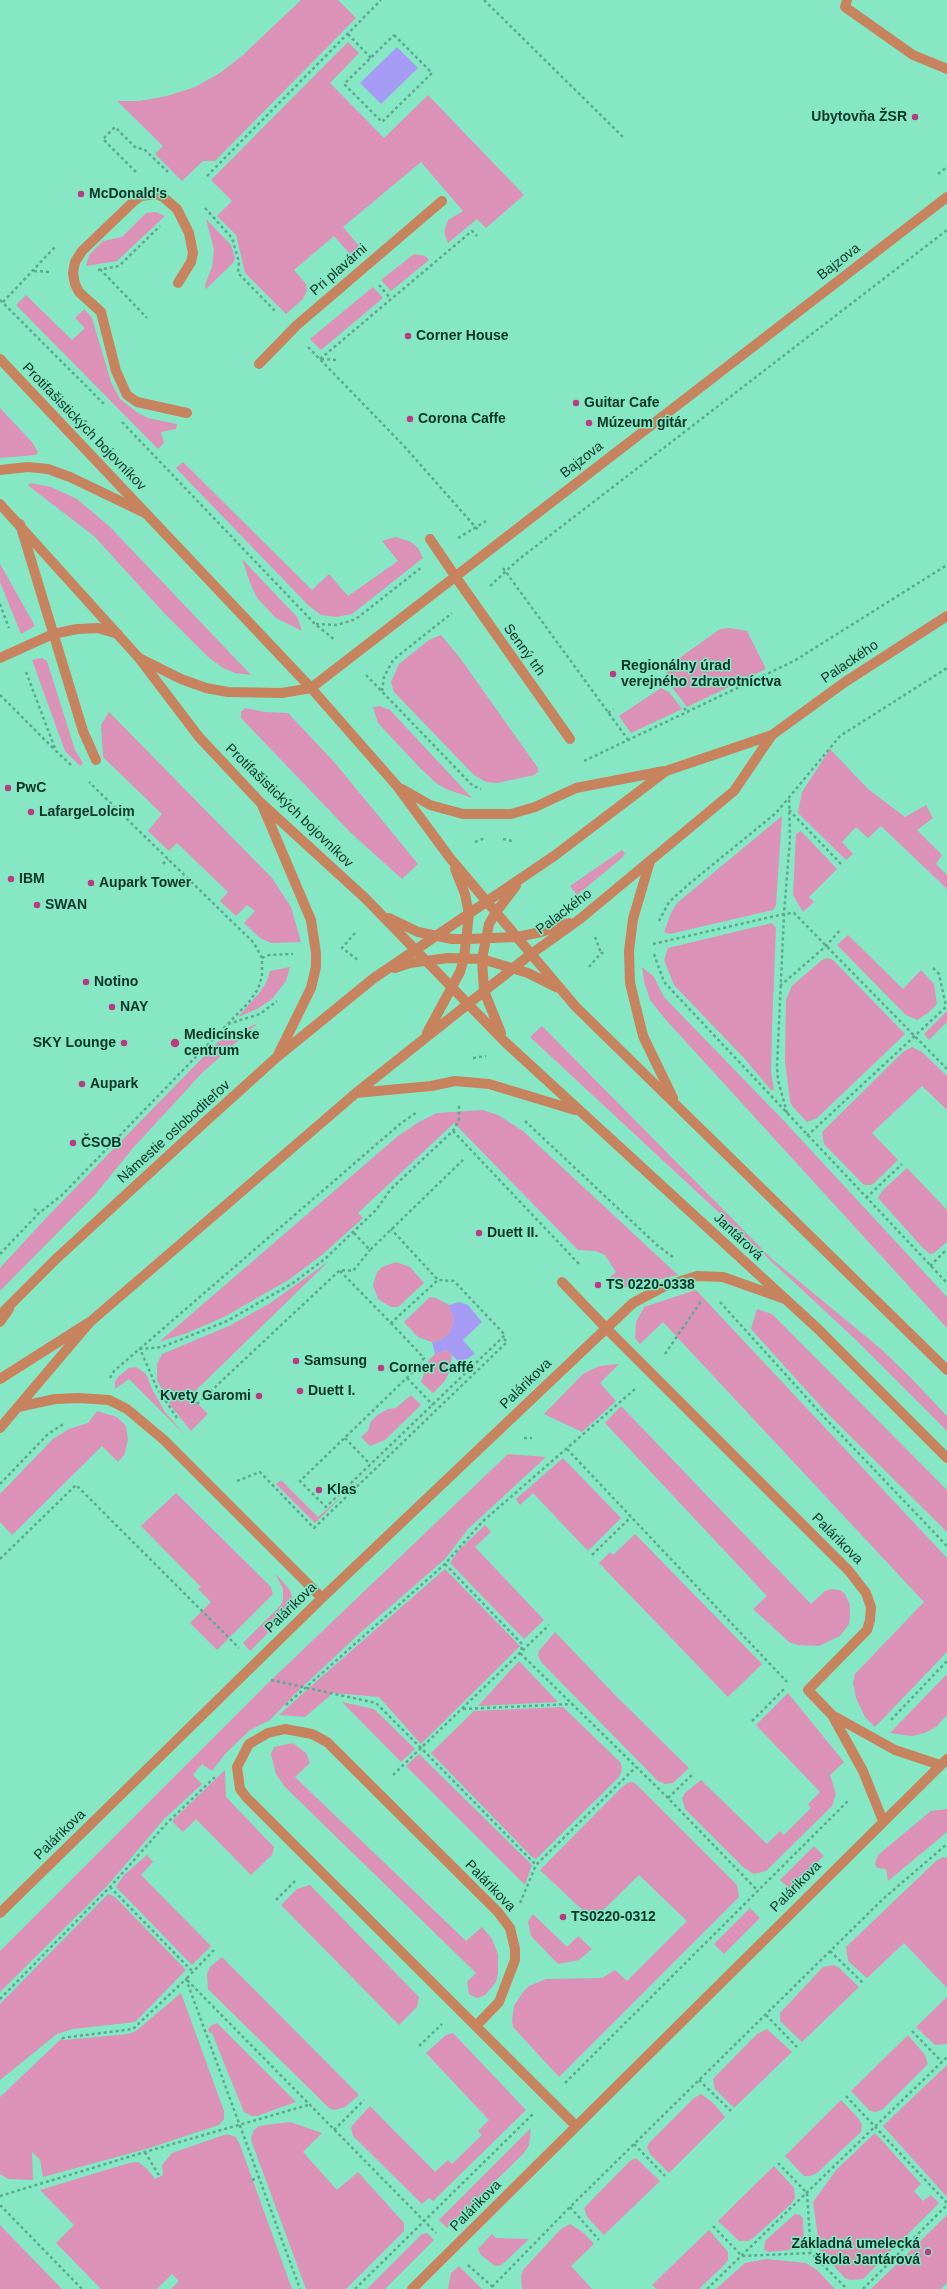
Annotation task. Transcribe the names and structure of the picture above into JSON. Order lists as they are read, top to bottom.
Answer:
{
  "streets": {
    "street": [
      "Bajzova",
      "Pri plavárni",
      "Protifašistických bojovníkov",
      "Senný trh",
      "Palackého",
      "Námestie osloboditeľov",
      "Jantárová",
      "Palárikova"
    ]
  },
  "crossings": [
    ["Bajzova", "Protifašistických bojovníkov"],
    ["Bajzova", "Senný trh"],
    ["Protifašistických bojovníkov", "Jantárová"],
    ["Palackého", "Námestie osloboditeľov"],
    ["Palackého", "Jantárová"],
    ["Jantárová", "Palárikova"]
  ],
  "places": [
    "Ubytovňa ŽSR",
    "McDonald's",
    "Corner House",
    "Guitar Cafe",
    "Corona Caffe",
    "Múzeum gitár",
    "Regionálny úrad verejného zdravotníctva",
    "PwC",
    "LafargeLolcim",
    "IBM",
    "Aupark Tower",
    "SWAN",
    "Notino",
    "NAY",
    "SKY Lounge",
    "Medicínske centrum",
    "Aupark",
    "ČSOB",
    "Duett II.",
    "TS 0220-0338",
    "Samsung",
    "Corner Caffé",
    "Duett I.",
    "Kvety Garomi",
    "Klas",
    "TS0220-0312",
    "Základná umelecká škola Jantárová"
  ]
}
